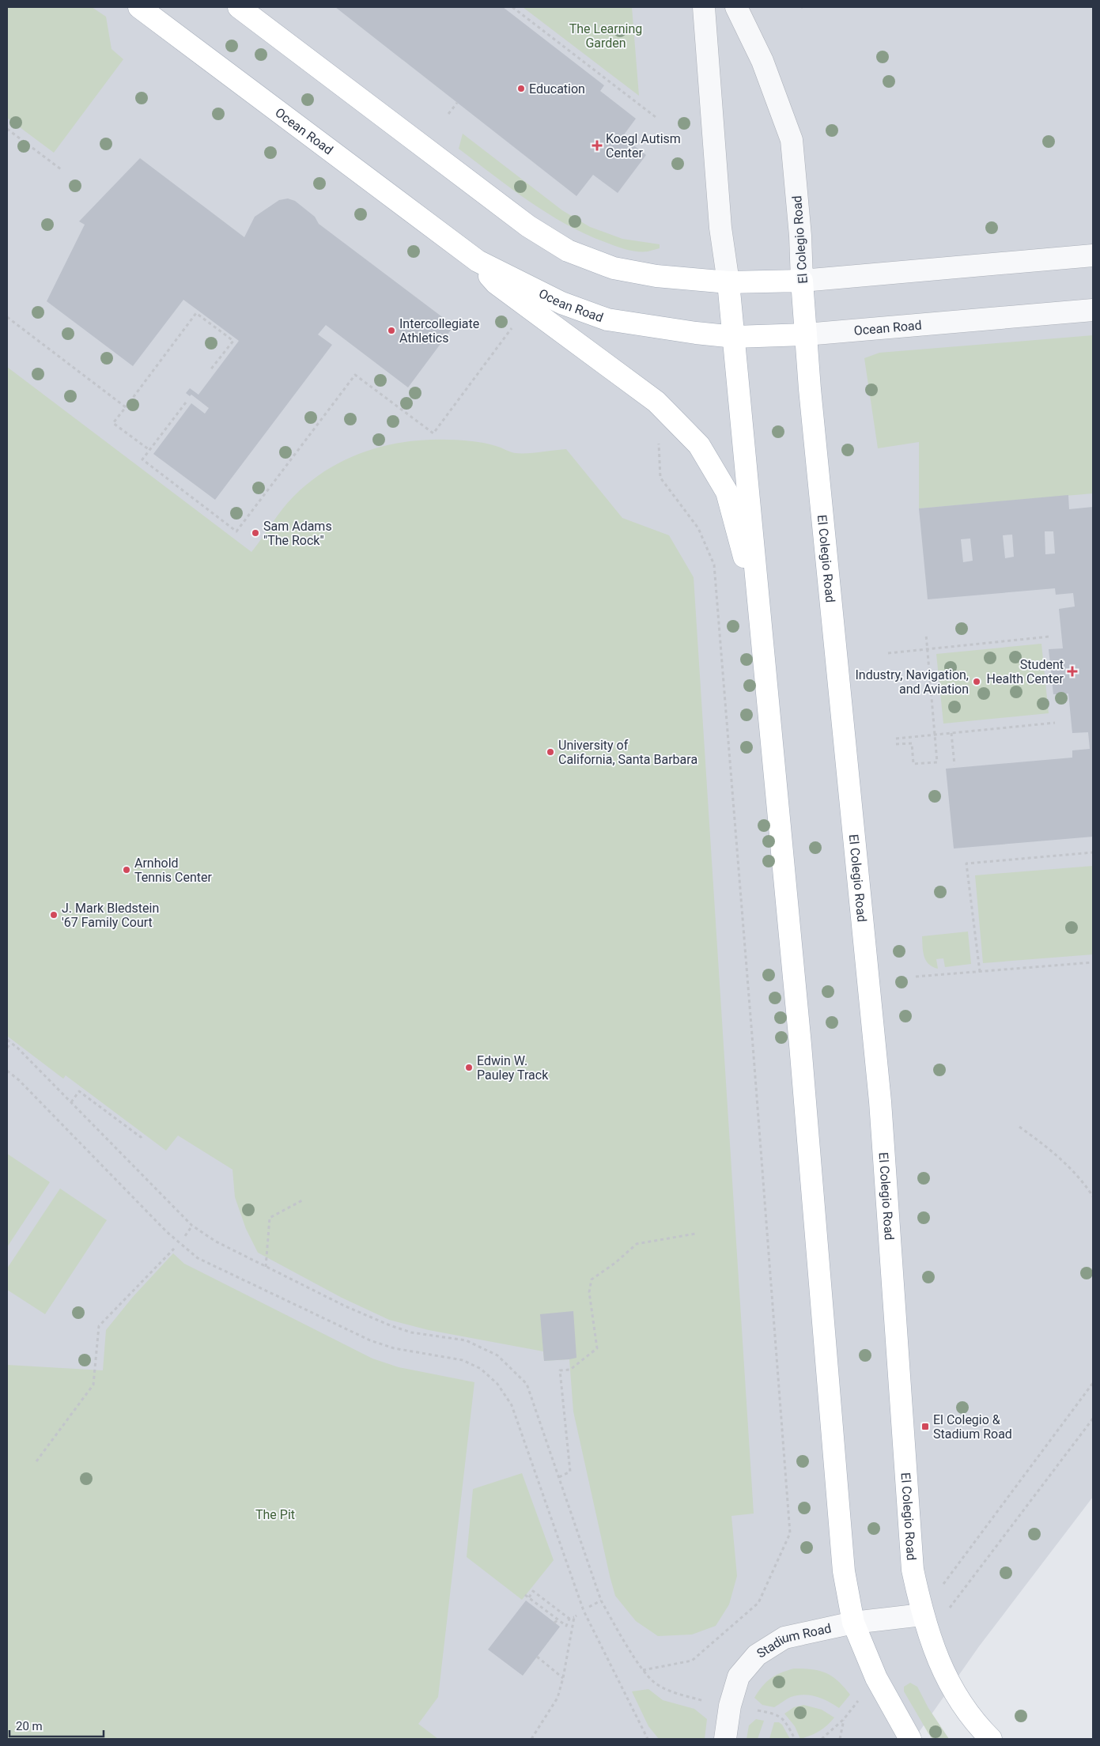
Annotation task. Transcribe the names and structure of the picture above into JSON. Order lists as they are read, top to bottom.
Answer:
{
  "streets": {
    "main road": ["Ocean Road", "El Colegio Road"],
    "street": ["Stadium Road"]
  },
  "crossings": [
    ["Ocean Road", "El Colegio Road"],
    ["El Colegio Road", "Stadium Road"]
  ],
  "parks": ["The Learning Garden", "The Pit"],
  "places": {
    "other": [
      "Education",
      "Intercollegiate Athletics",
      "Sam Adams \"The Rock\"",
      "Industry, Navigation, and Aviation",
      "University of California, Santa Barbara",
      "Arnhold Tennis Center",
      "J. Mark Bledstein '67 Family Court",
      "Edwin W. Pauley Track"
    ],
    "health": ["Koegl Autism Center", "Student Health Center"],
    "transit": ["El Colegio & Stadium Road"]
  },
  "scale_bar": "20 m"
}
